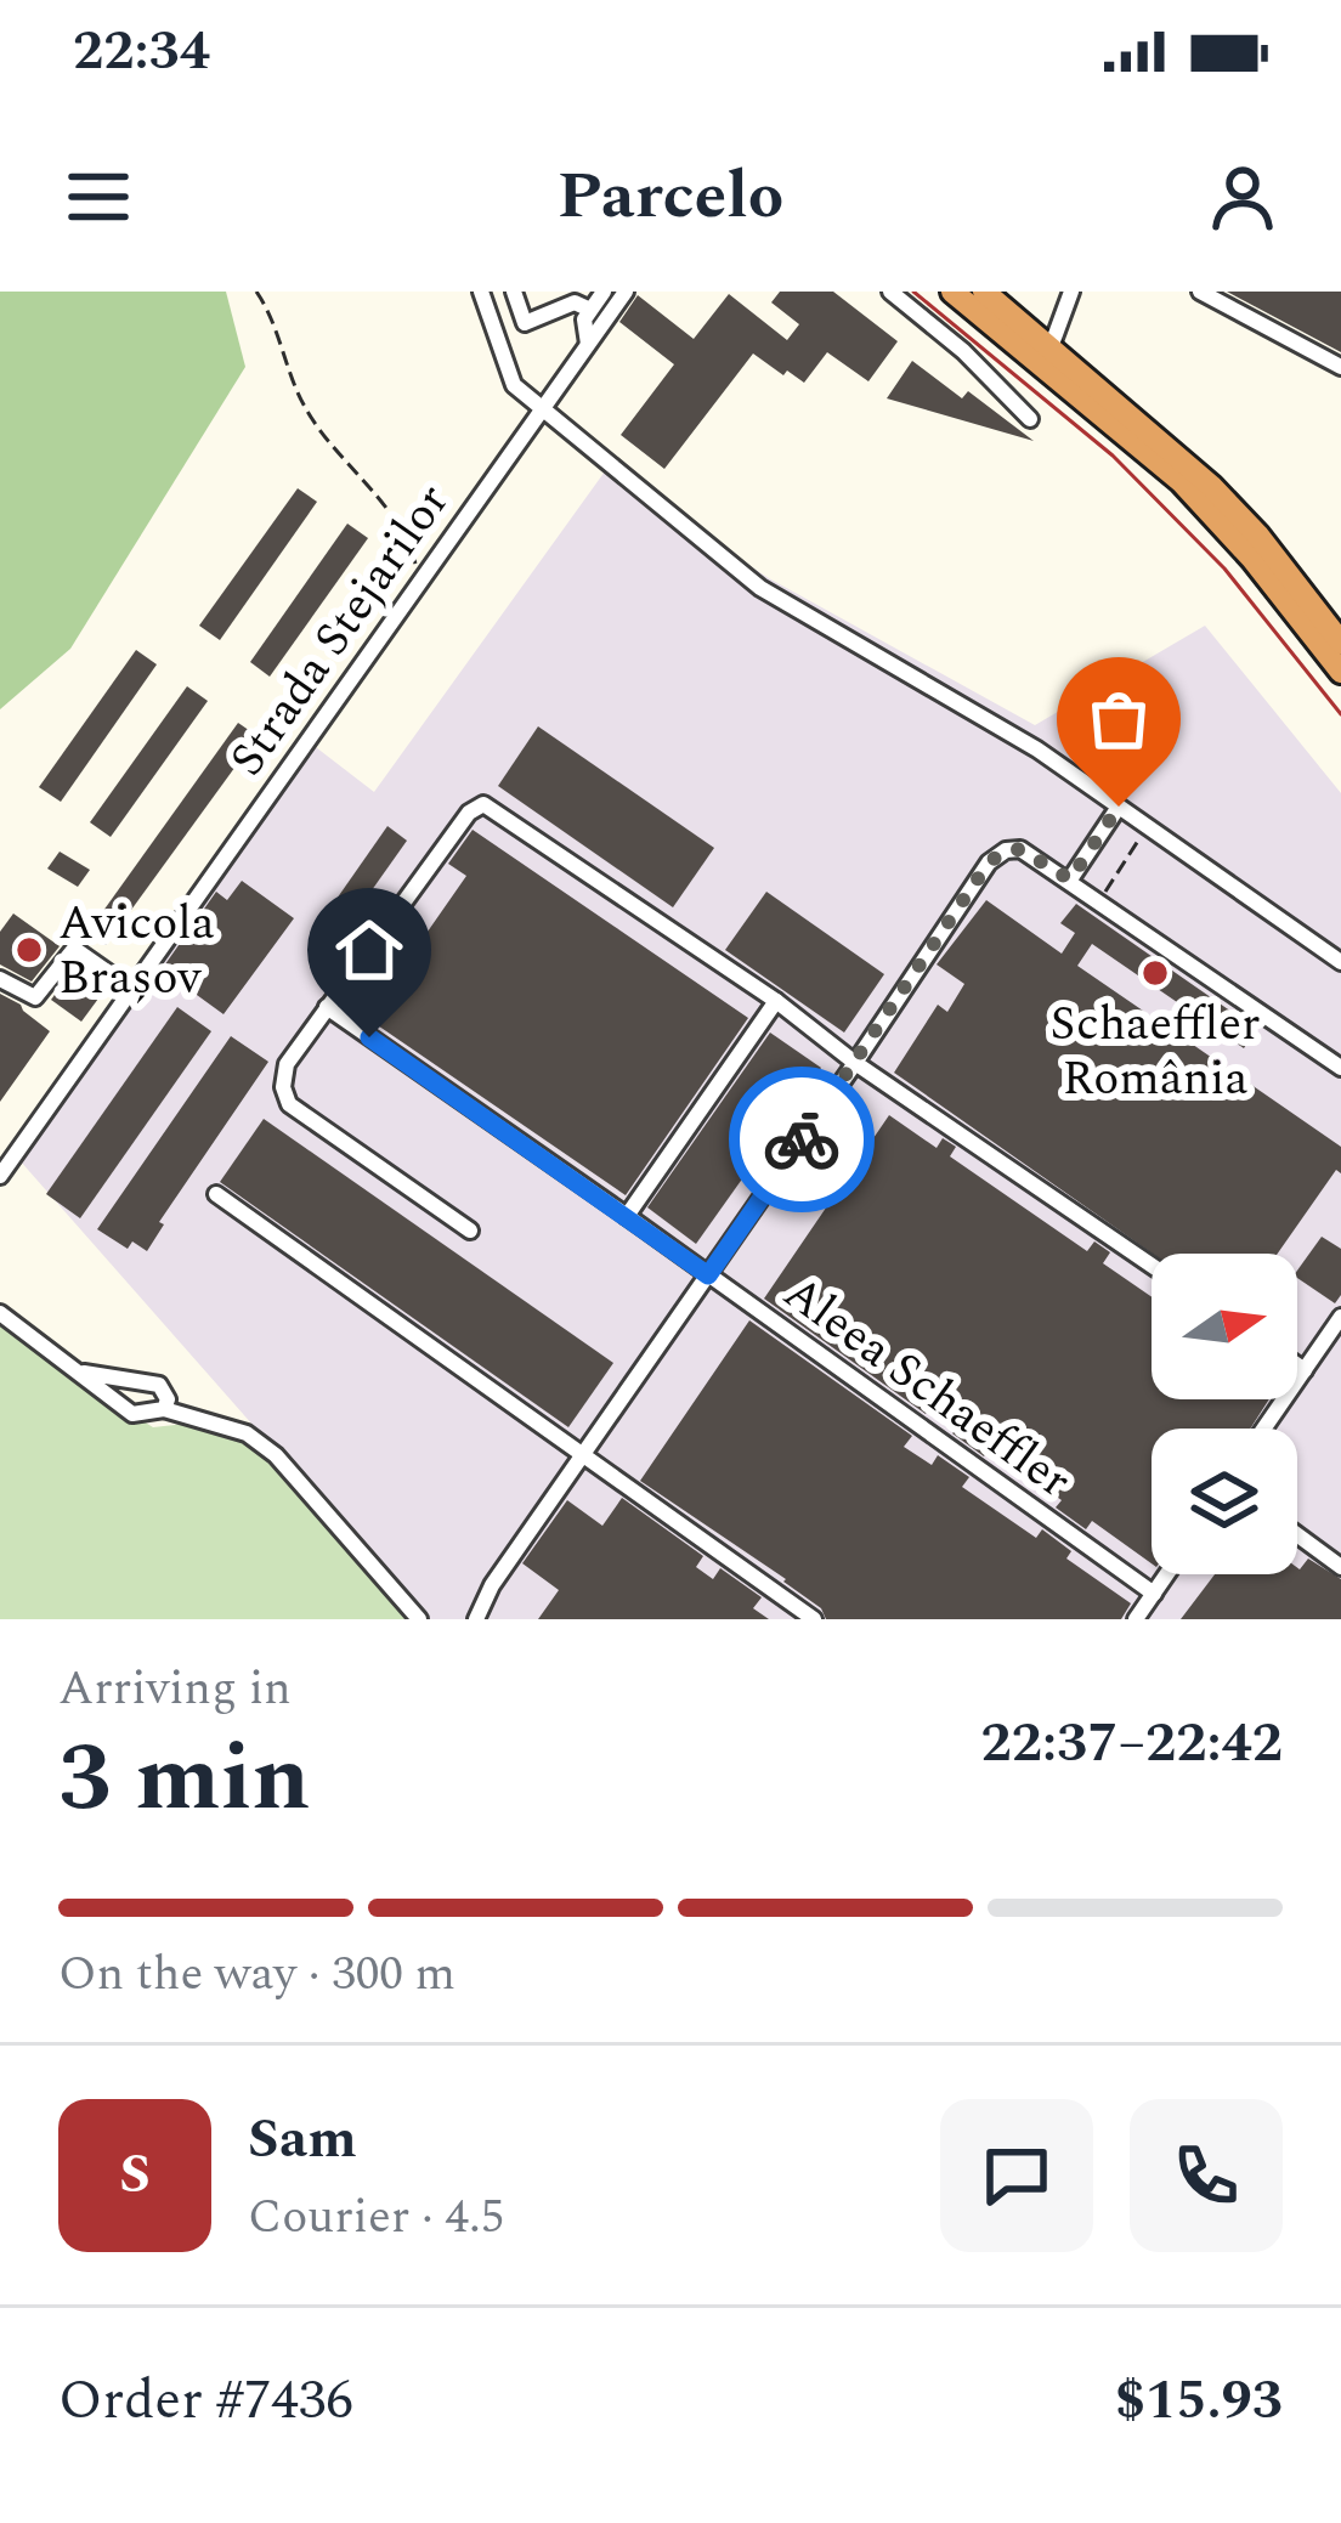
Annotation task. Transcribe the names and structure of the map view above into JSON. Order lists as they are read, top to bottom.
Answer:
{
  "streets": {
    "street": ["Strada Stejarilor", "Aleea Schaeffler"]
  },
  "places": ["Avicola Brașov", "Schaeffler România"],
  "north": "right",
  "page": {
    "status": "22:34",
    "header": "Parcelo",
    "heading": ["3 min", "Arriving in", "22:37–22:42"],
    "panel": [
      "Sam",
      "Courier · 4.5",
      "Order #7436",
      "$15.93"
    ],
    "bar": "On the way · 300 m",
    "round": "S"
  }
}
